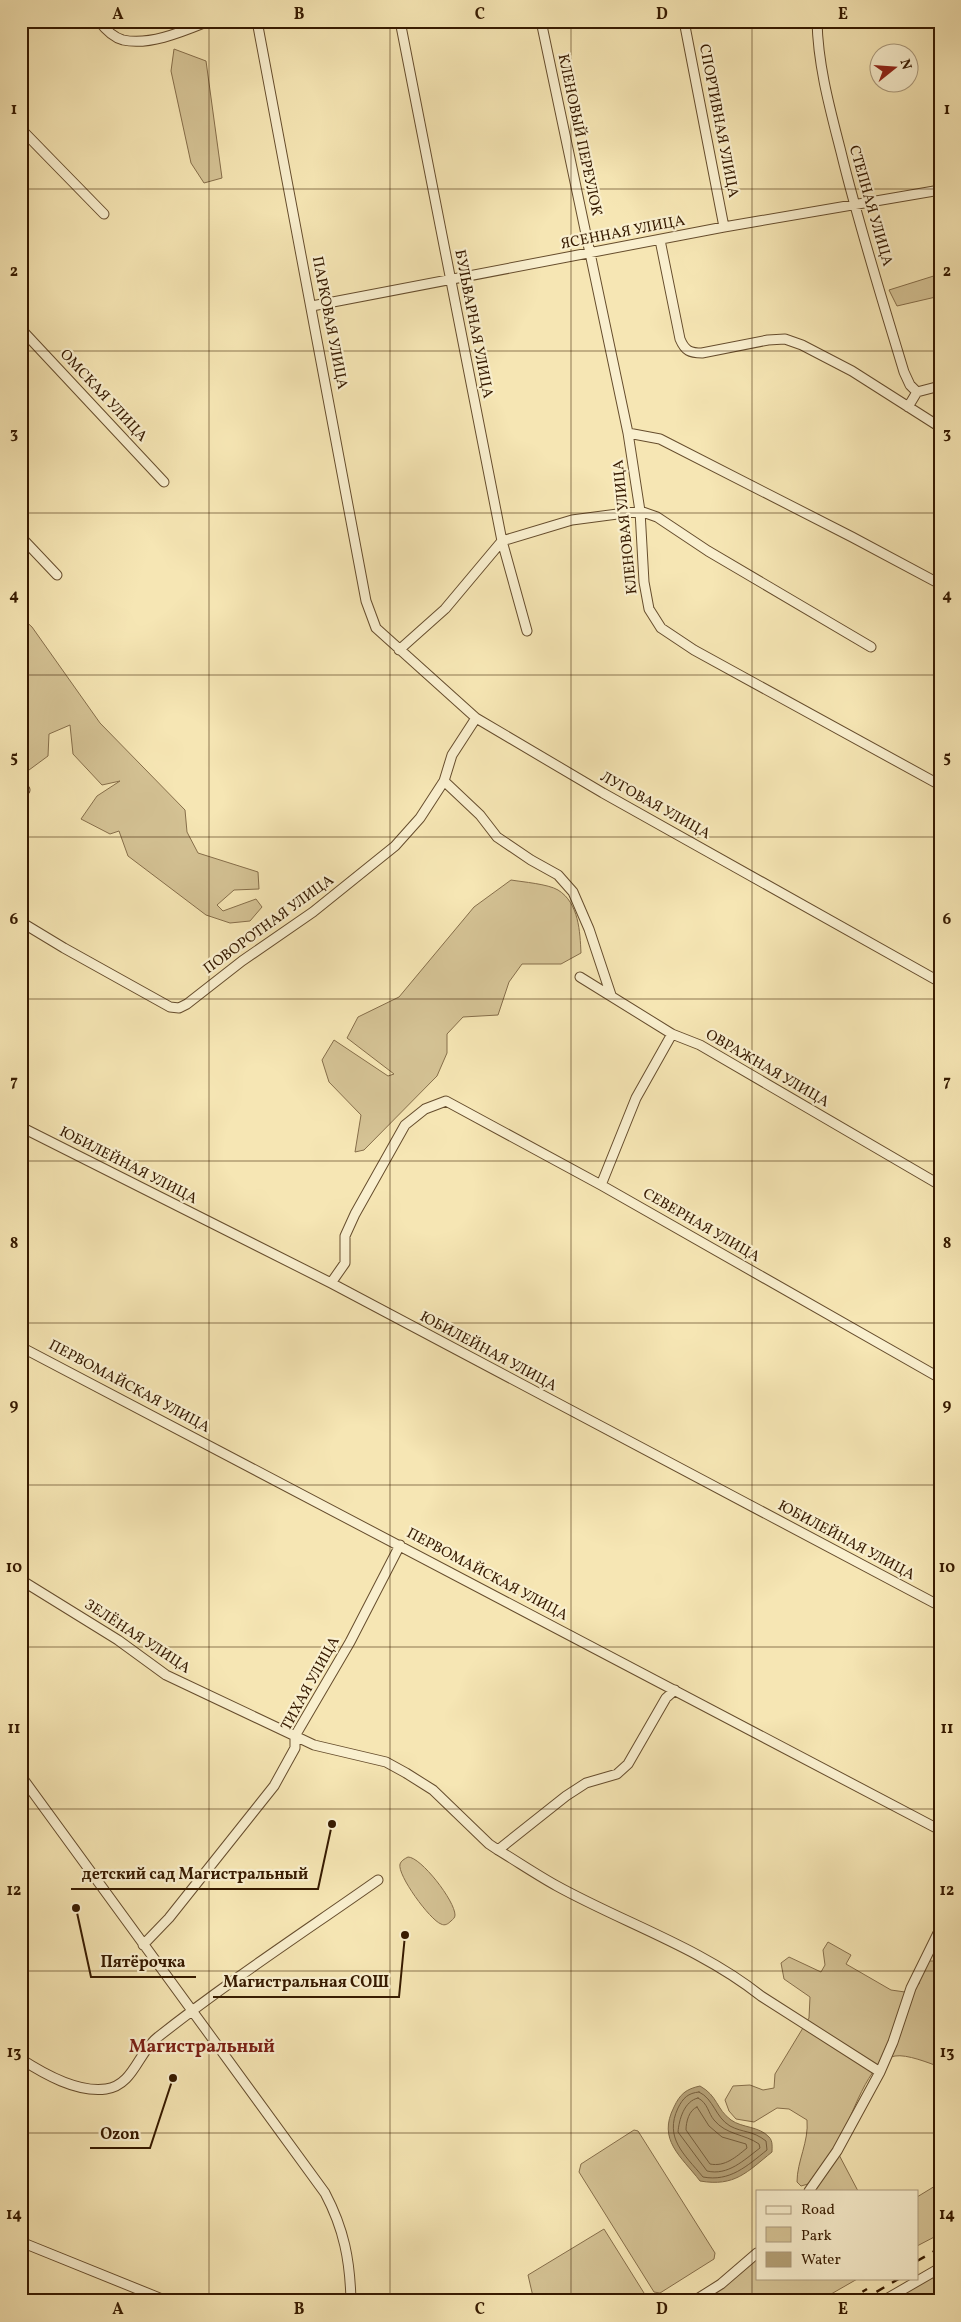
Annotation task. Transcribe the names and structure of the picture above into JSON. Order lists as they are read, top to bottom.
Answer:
{
  "streets": {
    "street": [
      "СПОРТИВНАЯ УЛИЦА",
      "КЛЕНОВЫЙ ПЕРЕУЛОК",
      "СТЕПНАЯ УЛИЦА",
      "ЯСЕННАЯ УЛИЦА",
      "ПАРКОВАЯ УЛИЦА",
      "БУЛЬВАРНАЯ УЛИЦА",
      "ОМСКАЯ УЛИЦА",
      "КЛЕНОВАЯ УЛИЦА",
      "ЛУГОВАЯ УЛИЦА",
      "ПОВОРОТНАЯ УЛИЦА",
      "ОВРАЖНАЯ УЛИЦА",
      "ЮБИЛЕЙНАЯ УЛИЦА",
      "СЕВЕРНАЯ УЛИЦА",
      "ПЕРВОМАЙСКАЯ УЛИЦА",
      "ЗЕЛЁНАЯ УЛИЦА",
      "ТИХАЯ УЛИЦА"
    ]
  },
  "crossings": [
    ["СПОРТИВНАЯ УЛИЦА", "ЯСЕННАЯ УЛИЦА"],
    ["КЛЕНОВЫЙ ПЕРЕУЛОК", "ЯСЕННАЯ УЛИЦА"],
    ["КЛЕНОВЫЙ ПЕРЕУЛОК", "КЛЕНОВАЯ УЛИЦА"],
    ["СТЕПНАЯ УЛИЦА", "ЯСЕННАЯ УЛИЦА"],
    ["ЯСЕННАЯ УЛИЦА", "ПАРКОВАЯ УЛИЦА"],
    ["ЯСЕННАЯ УЛИЦА", "БУЛЬВАРНАЯ УЛИЦА"],
    ["ЯСЕННАЯ УЛИЦА", "КЛЕНОВАЯ УЛИЦА"],
    ["ПАРКОВАЯ УЛИЦА", "ЛУГОВАЯ УЛИЦА"],
    ["ЛУГОВАЯ УЛИЦА", "ПОВОРОТНАЯ УЛИЦА"],
    ["ЮБИЛЕЙНАЯ УЛИЦА", "СЕВЕРНАЯ УЛИЦА"],
    ["ПЕРВОМАЙСКАЯ УЛИЦА", "ТИХАЯ УЛИЦА"],
    ["ЗЕЛЁНАЯ УЛИЦА", "ТИХАЯ УЛИЦА"]
  ],
  "districts": ["Магистральный"],
  "places": [
    "детский сад Магистральный",
    "Пятёрочка",
    "Магистральная СОШ",
    "Ozon"
  ],
  "legend": ["Road", "Park", "Water"],
  "north": "right",
  "grid": {
    "columns": [
      "A",
      "B",
      "C",
      "D",
      "E"
    ],
    "rows": [
      "1",
      "2",
      "3",
      "4",
      "5",
      "6",
      "7",
      "8",
      "9",
      "10",
      "11",
      "12",
      "13",
      "14"
    ]
  }
}
